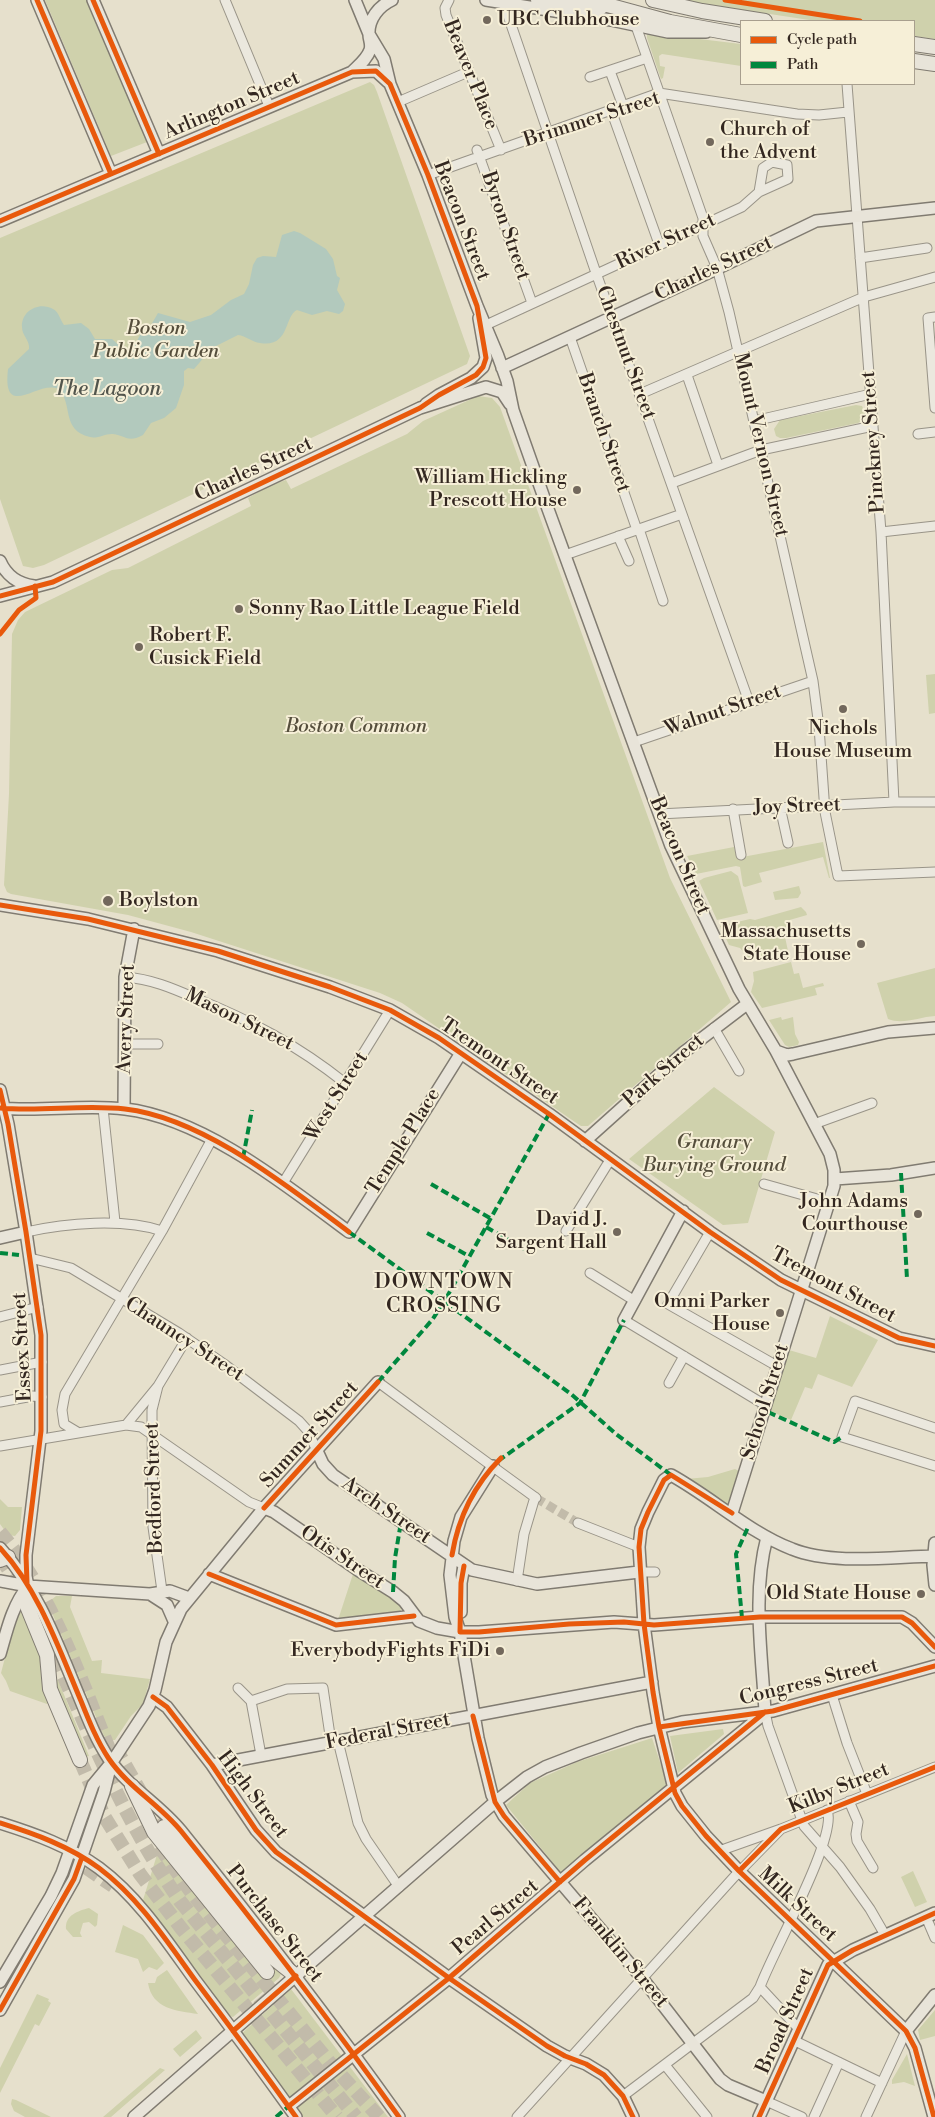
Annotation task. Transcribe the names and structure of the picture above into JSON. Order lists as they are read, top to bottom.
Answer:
{
  "streets": {
    "main road": [
      "Arlington Street",
      "Beacon Street",
      "Charles Street",
      "Avery Street",
      "Tremont Street",
      "Park Street",
      "Temple Place",
      "Essex Street",
      "School Street",
      "Summer Street",
      "Arch Street",
      "Otis Street",
      "Congress Street",
      "Federal Street",
      "High Street",
      "Milk Street",
      "Pearl Street",
      "Purchase Street",
      "Franklin Street",
      "Broad Street"
    ],
    "street": [
      "Beaver Place",
      "Brimmer Street",
      "Byron Street",
      "River Street",
      "Chestnut Street",
      "Branch Street",
      "Pinckney Street",
      "Mount Vernon Street",
      "Walnut Street",
      "Joy Street",
      "Mason Street",
      "West Street",
      "Chauncy Street",
      "Bedford Street",
      "Kilby Street"
    ]
  },
  "crossings": [
    ["Beaver Place", "Brimmer Street"],
    ["Arlington Street", "Beacon Street"],
    ["Brimmer Street", "Beacon Street"],
    ["Brimmer Street", "Byron Street"],
    ["Brimmer Street", "Chestnut Street"],
    ["Brimmer Street", "Pinckney Street"],
    ["Brimmer Street", "Mount Vernon Street"],
    ["Beacon Street", "River Street"],
    ["Beacon Street", "Charles Street"],
    ["Beacon Street", "Walnut Street"],
    ["Beacon Street", "Joy Street"],
    ["Beacon Street", "Tremont Street"],
    ["Beacon Street", "Park Street"],
    ["Beacon Street", "School Street"],
    ["Byron Street", "River Street"],
    ["River Street", "Chestnut Street"],
    ["River Street", "Mount Vernon Street"],
    ["Charles Street", "Chestnut Street"],
    ["Charles Street", "Branch Street"],
    ["Charles Street", "Pinckney Street"],
    ["Charles Street", "Mount Vernon Street"],
    ["Chestnut Street", "Walnut Street"],
    ["Pinckney Street", "Joy Street"],
    ["Mount Vernon Street", "Walnut Street"],
    ["Mount Vernon Street", "Joy Street"],
    ["Avery Street", "Mason Street"],
    ["Avery Street", "Tremont Street"],
    ["Mason Street", "West Street"],
    ["Tremont Street", "Park Street"],
    ["Tremont Street", "West Street"],
    ["Tremont Street", "Temple Place"],
    ["Tremont Street", "School Street"],
    ["West Street", "Temple Place"],
    ["Chauncy Street", "Essex Street"],
    ["Chauncy Street", "Summer Street"],
    ["Chauncy Street", "Bedford Street"],
    ["Chauncy Street", "Arch Street"],
    ["Essex Street", "Purchase Street"],
    ["School Street", "Milk Street"],
    ["Summer Street", "Arch Street"],
    ["Summer Street", "Otis Street"],
    ["Summer Street", "High Street"],
    ["Summer Street", "Purchase Street"],
    ["Arch Street", "Milk Street"],
    ["Arch Street", "Franklin Street"],
    ["Congress Street", "High Street"],
    ["Congress Street", "Milk Street"],
    ["Congress Street", "Pearl Street"],
    ["Congress Street", "Purchase Street"],
    ["Congress Street", "Franklin Street"],
    ["Federal Street", "High Street"],
    ["Federal Street", "Milk Street"],
    ["Federal Street", "Franklin Street"],
    ["Kilby Street", "High Street"],
    ["Kilby Street", "Milk Street"],
    ["Kilby Street", "Franklin Street"],
    ["High Street", "Pearl Street"],
    ["Milk Street", "Pearl Street"],
    ["Milk Street", "Broad Street"],
    ["Pearl Street", "Purchase Street"],
    ["Pearl Street", "Franklin Street"],
    ["Franklin Street", "Broad Street"]
  ],
  "districts": ["DOWNTOWN CROSSING"],
  "water": ["The Lagoon"],
  "parks": ["Boston Public Garden", "Boston Common", "Granary Burying Ground"],
  "places": [
    "UBC Clubhouse",
    "Church of the Advent",
    "William Hickling Prescott House",
    "Sonny Rao Little League Field",
    "Robert F. Cusick Field",
    "Nichols House Museum",
    "Boylston",
    "Massachusetts State House",
    "John Adams Courthouse",
    "David J. Sargent Hall",
    "Omni Parker House",
    "Old State House",
    "EverybodyFights FiDi"
  ],
  "legend": ["Cycle path", "Path"]
}
